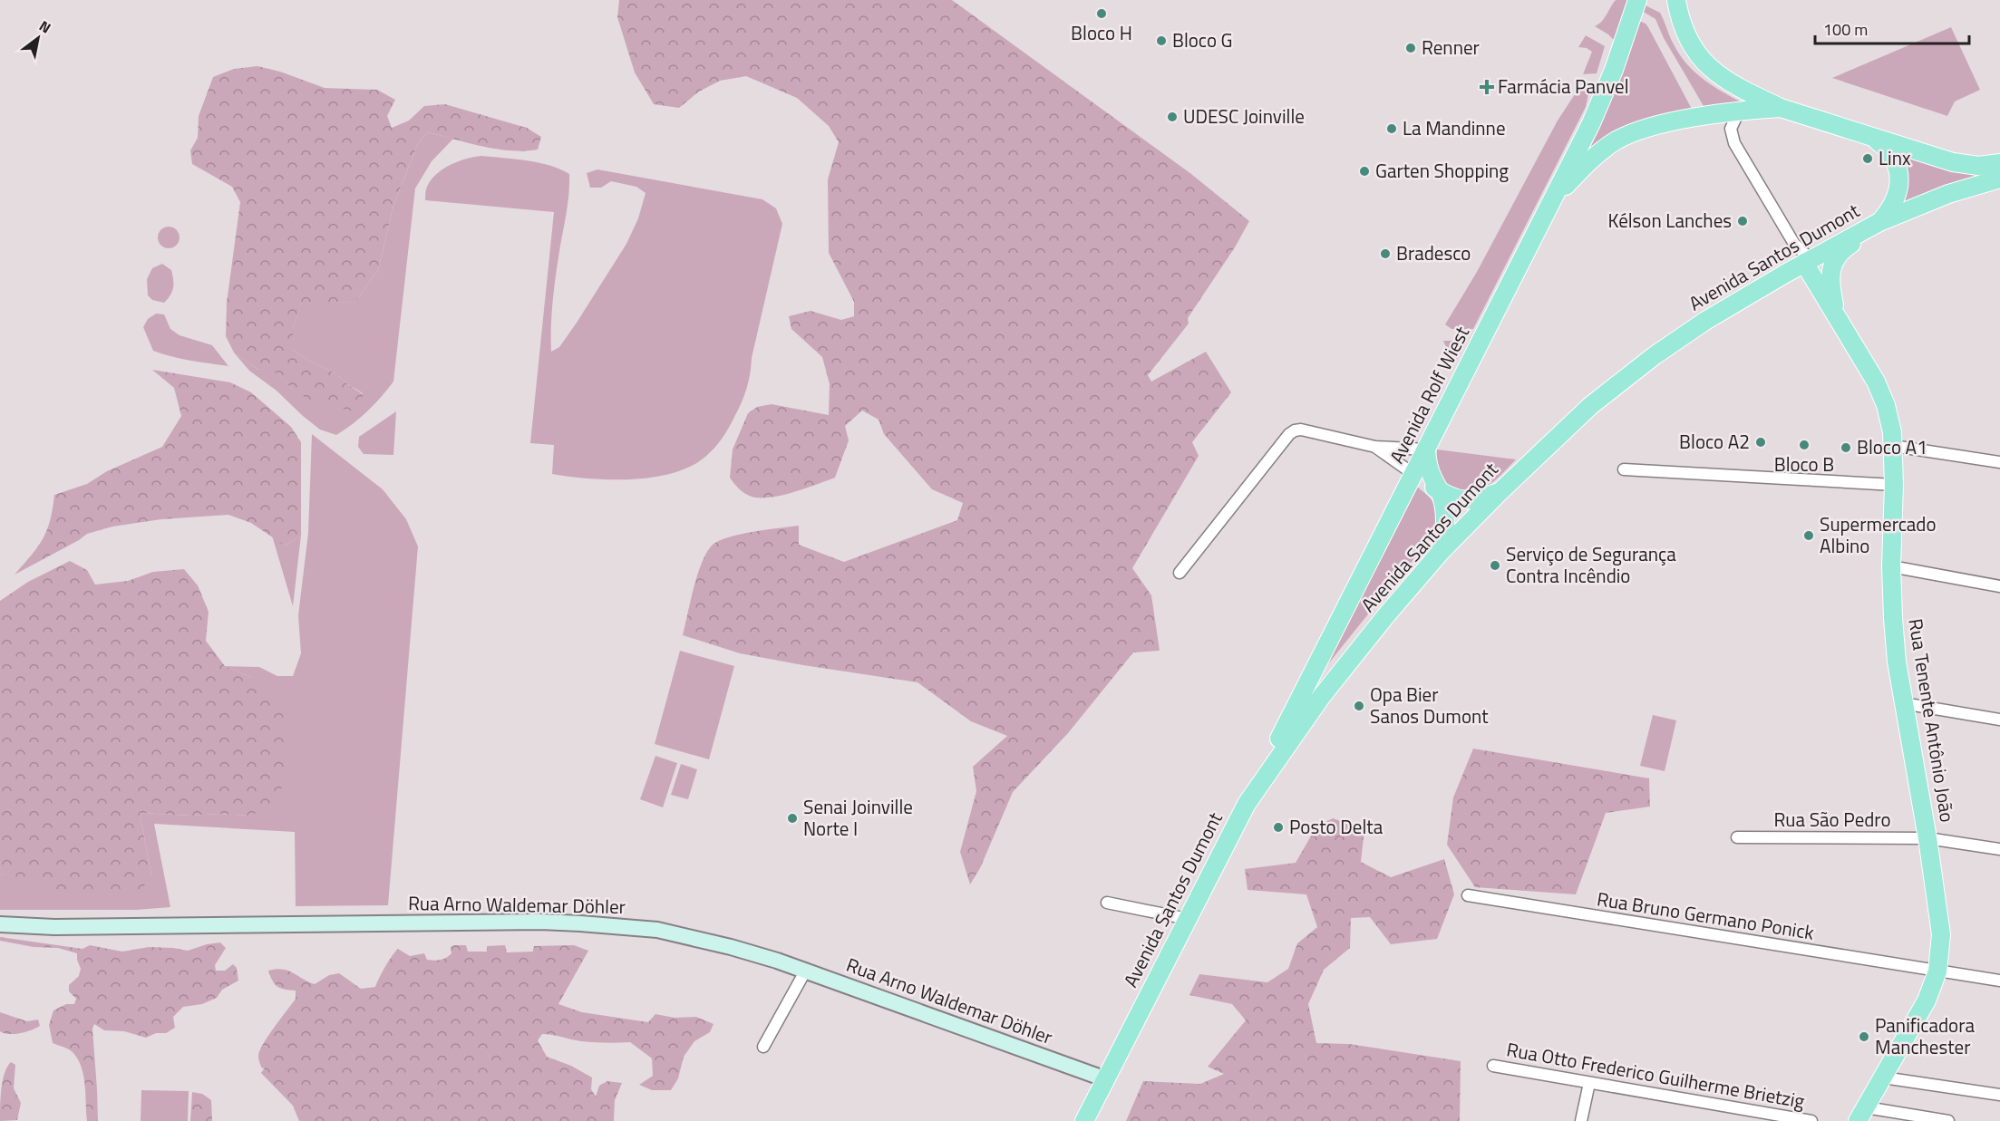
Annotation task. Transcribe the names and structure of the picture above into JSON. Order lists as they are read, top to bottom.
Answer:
{
  "streets": {
    "main road": [
      "Avenida Santos Dumont",
      "Avenida Rolf Wiest",
      "Rua Tenente Antônio João",
      "Rua Arno Waldemar Döhler"
    ],
    "street": ["Rua São Pedro", "Rua Bruno Germano Ponick", "Rua Otto Frederico Guilherme Brietzig"]
  },
  "crossings": [
    ["Avenida Santos Dumont", "Avenida Rolf Wiest"],
    ["Avenida Santos Dumont", "Rua Tenente Antônio João"],
    ["Avenida Santos Dumont", "Rua Arno Waldemar Döhler"],
    ["Rua Tenente Antônio João", "Rua São Pedro"],
    ["Rua Tenente Antônio João", "Rua Bruno Germano Ponick"]
  ],
  "places": {
    "other": [
      "Bloco H",
      "Bloco G",
      "Renner",
      "UDESC Joinville",
      "La Mandinne",
      "Linx",
      "Garten Shopping",
      "Kélson Lanches",
      "Bradesco",
      "Bloco A2",
      "Bloco B",
      "Bloco A1",
      "Supermercado Albino",
      "Serviço de Segurança Contra Incêndio",
      "Opa Bier Sanos Dumont",
      "Senai Joinville Norte I",
      "Posto Delta",
      "Panificadora Manchester"
    ],
    "health": ["Farmácia Panvel"]
  },
  "scale_bar": "100 m",
  "north": "top right"
}
